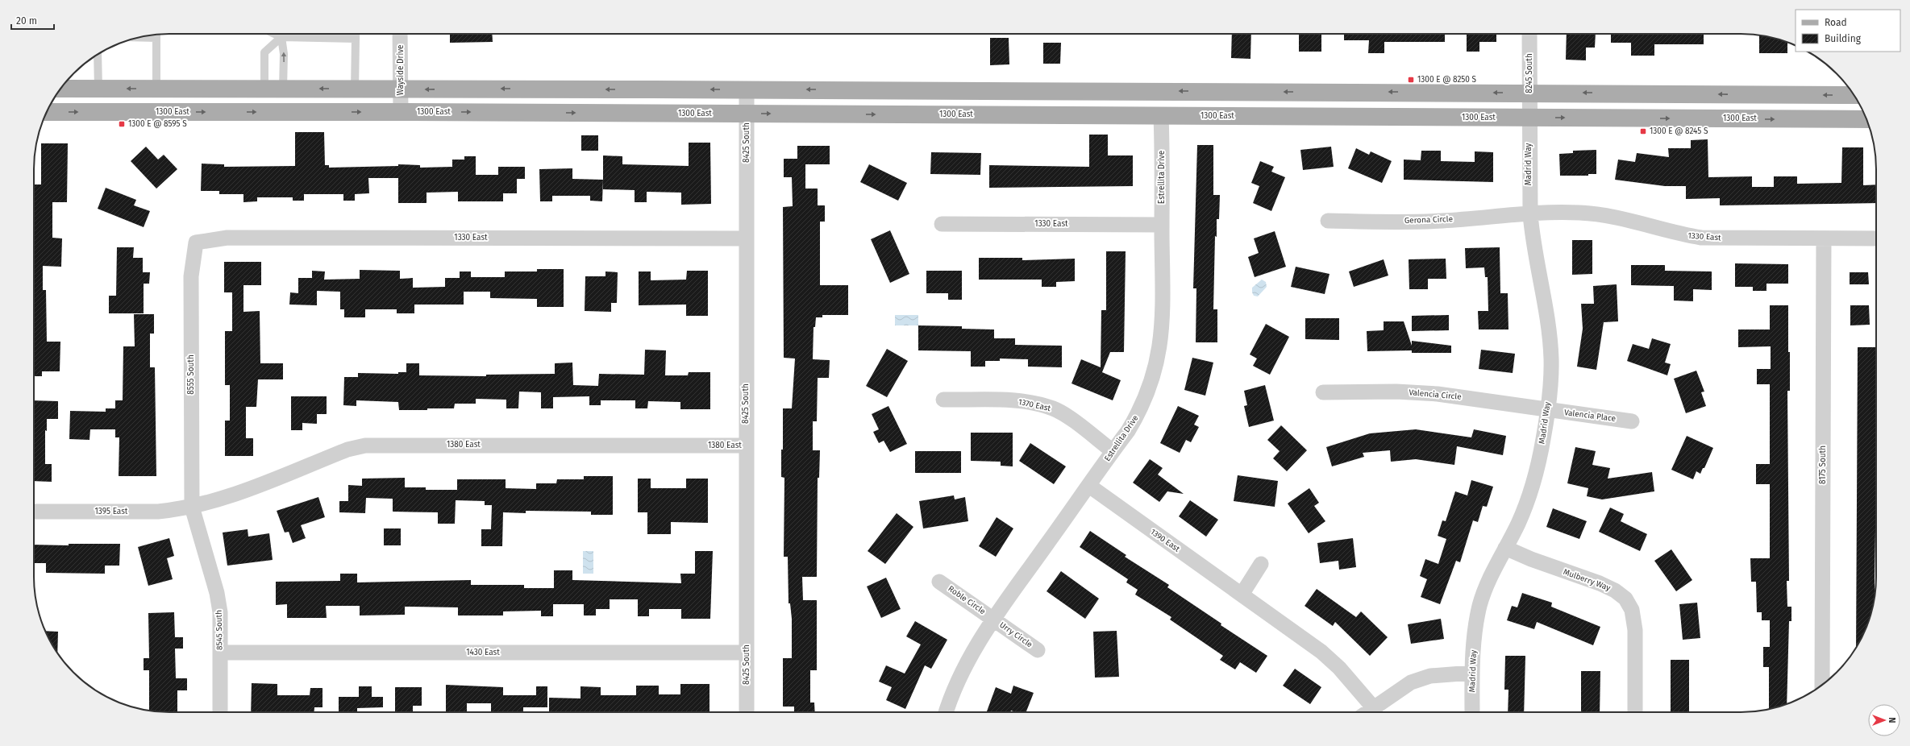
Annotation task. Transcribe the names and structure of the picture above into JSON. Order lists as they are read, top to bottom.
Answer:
{
  "streets": {
    "main road": ["1300 East"],
    "street": [
      "Wayside Drive",
      "8245 South",
      "8425 South",
      "Madrid Way",
      "Estrellita Drive",
      "Gerona Circle",
      "1330 East",
      "8555 South",
      "Valencia Circle",
      "1370 East",
      "Valencia Place",
      "1380 East",
      "8175 South",
      "1395 East",
      "1390 East",
      "Mulberry Way",
      "Roble Circle",
      "8545 South",
      "Urry Circle",
      "1430 East"
    ]
  },
  "crossings": [
    ["Wayside Drive", "1300 East"],
    ["8245 South", "1300 East"],
    ["8245 South", "Madrid Way"],
    ["1300 East", "8425 South"],
    ["1300 East", "Madrid Way"],
    ["1300 East", "Estrellita Drive"],
    ["8425 South", "1330 East"],
    ["8425 South", "1380 East"],
    ["8425 South", "1430 East"],
    ["Madrid Way", "Gerona Circle"],
    ["Madrid Way", "1330 East"],
    ["Madrid Way", "Valencia Circle"],
    ["Madrid Way", "Valencia Place"],
    ["Madrid Way", "Mulberry Way"],
    ["Estrellita Drive", "1330 East"],
    ["Estrellita Drive", "1370 East"],
    ["Estrellita Drive", "1390 East"],
    ["Estrellita Drive", "Roble Circle"],
    ["Estrellita Drive", "Urry Circle"],
    ["Gerona Circle", "1330 East"],
    ["1330 East", "8555 South"],
    ["1330 East", "8175 South"],
    ["8555 South", "1380 East"],
    ["8555 South", "1395 East"],
    ["8555 South", "8545 South"],
    ["Valencia Circle", "Valencia Place"],
    ["1380 East", "1395 East"],
    ["1380 East", "8545 South"],
    ["1395 East", "8545 South"],
    ["Roble Circle", "Urry Circle"],
    ["8545 South", "1430 East"]
  ],
  "places": {
    "transit": ["1300 E @ 8250 S", "1300 E @ 8595 S", "1300 E @ 8245 S"]
  },
  "legend": ["Road", "Building"],
  "scale_bar": "20 m",
  "north": "right"
}
